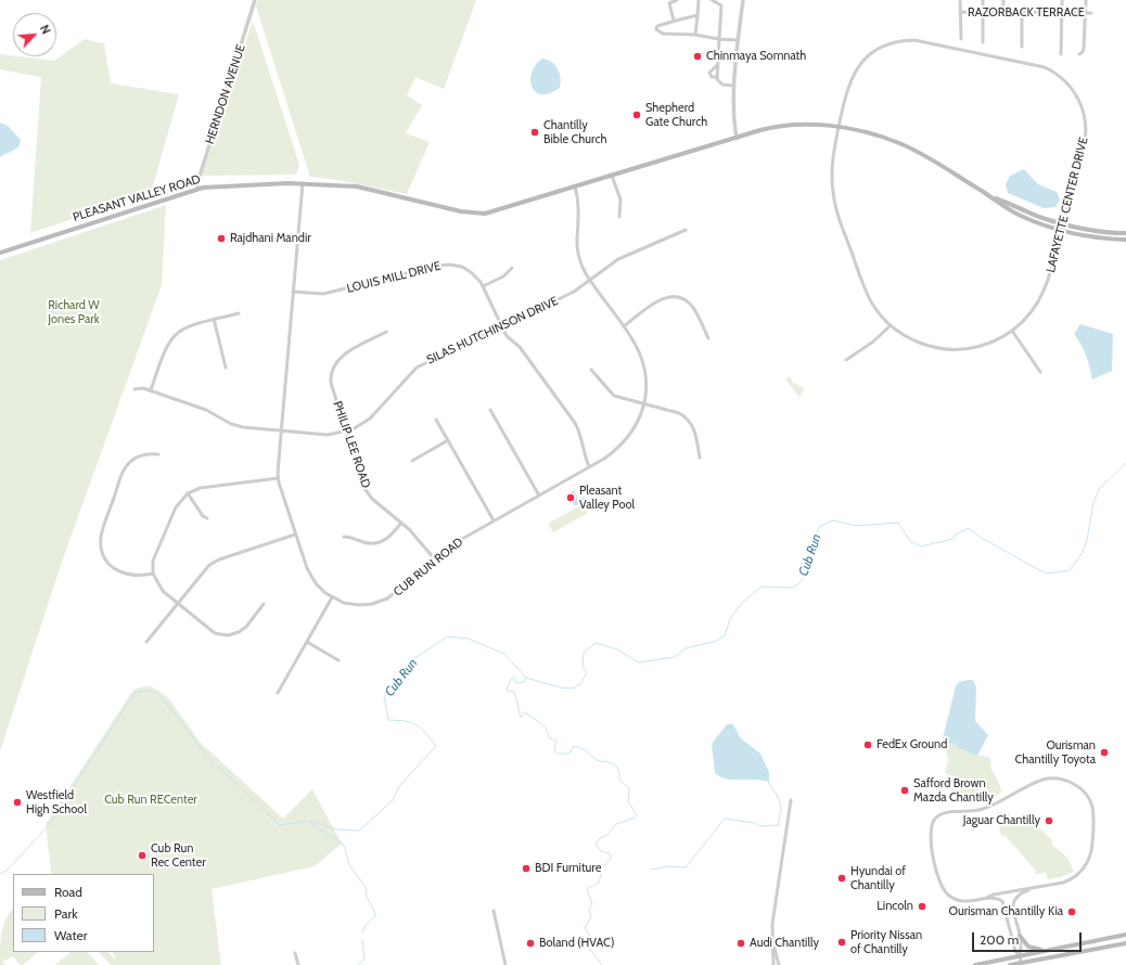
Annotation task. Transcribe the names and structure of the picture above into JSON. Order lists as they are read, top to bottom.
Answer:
{
  "streets": {
    "main road": ["PLEASANT VALLEY ROAD"],
    "street": [
      "RAZORBACK TERRACE",
      "HERNDON AVENUE",
      "LAFAYETTE CENTER DRIVE",
      "LOUIS MILL DRIVE",
      "SILAS HUTCHINSON DRIVE",
      "PHILIP LEE ROAD",
      "CUB RUN ROAD"
    ]
  },
  "crossings": [
    ["HERNDON AVENUE", "PLEASANT VALLEY ROAD"],
    ["PLEASANT VALLEY ROAD", "LAFAYETTE CENTER DRIVE"],
    ["PLEASANT VALLEY ROAD", "CUB RUN ROAD"],
    ["LOUIS MILL DRIVE", "SILAS HUTCHINSON DRIVE"],
    ["LOUIS MILL DRIVE", "CUB RUN ROAD"],
    ["SILAS HUTCHINSON DRIVE", "PHILIP LEE ROAD"],
    ["SILAS HUTCHINSON DRIVE", "CUB RUN ROAD"],
    ["PHILIP LEE ROAD", "CUB RUN ROAD"]
  ],
  "water": ["Cub Run"],
  "parks": ["Richard W Jones Park", "Cub Run RECenter"],
  "places": [
    "Chinmaya Somnath",
    "Shepherd Gate Church",
    "Chantilly Bible Church",
    "Rajdhani Mandir",
    "Pleasant Valley Pool",
    "FedEx Ground",
    "Ourisman Chantilly Toyota",
    "Safford Brown Mazda Chantilly",
    "Westfield High School",
    "Jaguar Chantilly",
    "Cub Run Rec Center",
    "BDI Furniture",
    "Hyundai of Chantilly",
    "Lincoln",
    "Ourisman Chantilly Kia",
    "Priority Nissan of Chantilly",
    "Boland (HVAC)",
    "Audi Chantilly"
  ],
  "legend": ["Road", "Park", "Water"],
  "scale_bar": "200 m",
  "north": "top right"
}
